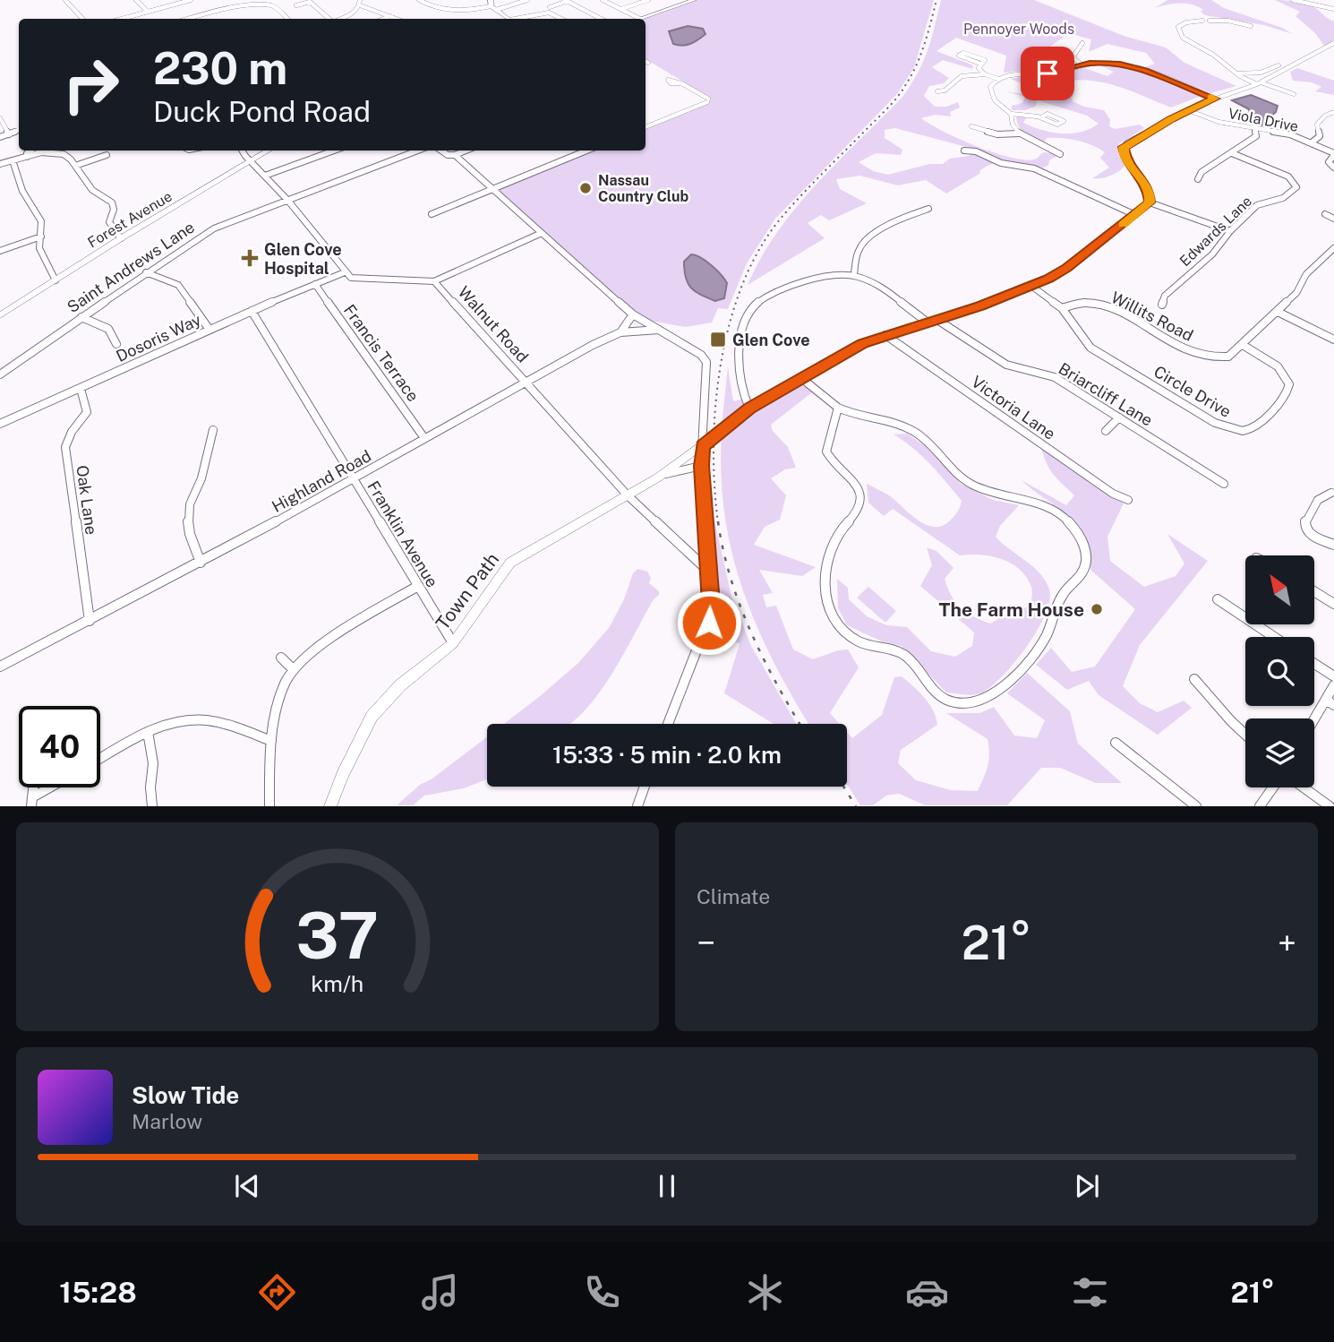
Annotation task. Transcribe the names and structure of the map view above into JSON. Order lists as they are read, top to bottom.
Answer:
{
  "streets": {
    "main road": ["Forest Avenue", "Town Path"],
    "street": [
      "Viola Drive",
      "Edwards Lane",
      "Saint Andrews Lane",
      "Willits Road",
      "Walnut Road",
      "Dosoris Way",
      "Francis Terrace",
      "Circle Drive",
      "Briarcliff Lane",
      "Victoria Lane",
      "Highland Road",
      "Oak Lane",
      "Franklin Avenue"
    ]
  },
  "crossings": [
    ["Willits Road", "Circle Drive"],
    ["Walnut Road", "Highland Road"],
    ["Walnut Road", "Town Path"],
    ["Dosoris Way", "Francis Terrace"],
    ["Dosoris Way", "Oak Lane"],
    ["Dosoris Way", "Franklin Avenue"],
    ["Francis Terrace", "Highland Road"],
    ["Highland Road", "Oak Lane"],
    ["Highland Road", "Franklin Avenue"],
    ["Franklin Avenue", "Town Path"]
  ],
  "parks": ["Pennoyer Woods"],
  "places": {
    "other": ["Nassau Country Club", "The Farm House"],
    "health": ["Glen Cove Hospital"],
    "transit": ["Glen Cove"]
  },
  "north": "top left",
  "page": {
    "turn": ["230 m", "Duck Pond Road"],
    "limit": "40",
    "trip": "15:33 · 5 min · 2.0 km",
    "tile": "Climate",
    "heat": ["−", "21°", "+"],
    "song": ["Slow Tide", "Marlow"],
    "tabs": ["15:28", "21°"],
    "gauge": ["37", "km/h"]
  }
}
